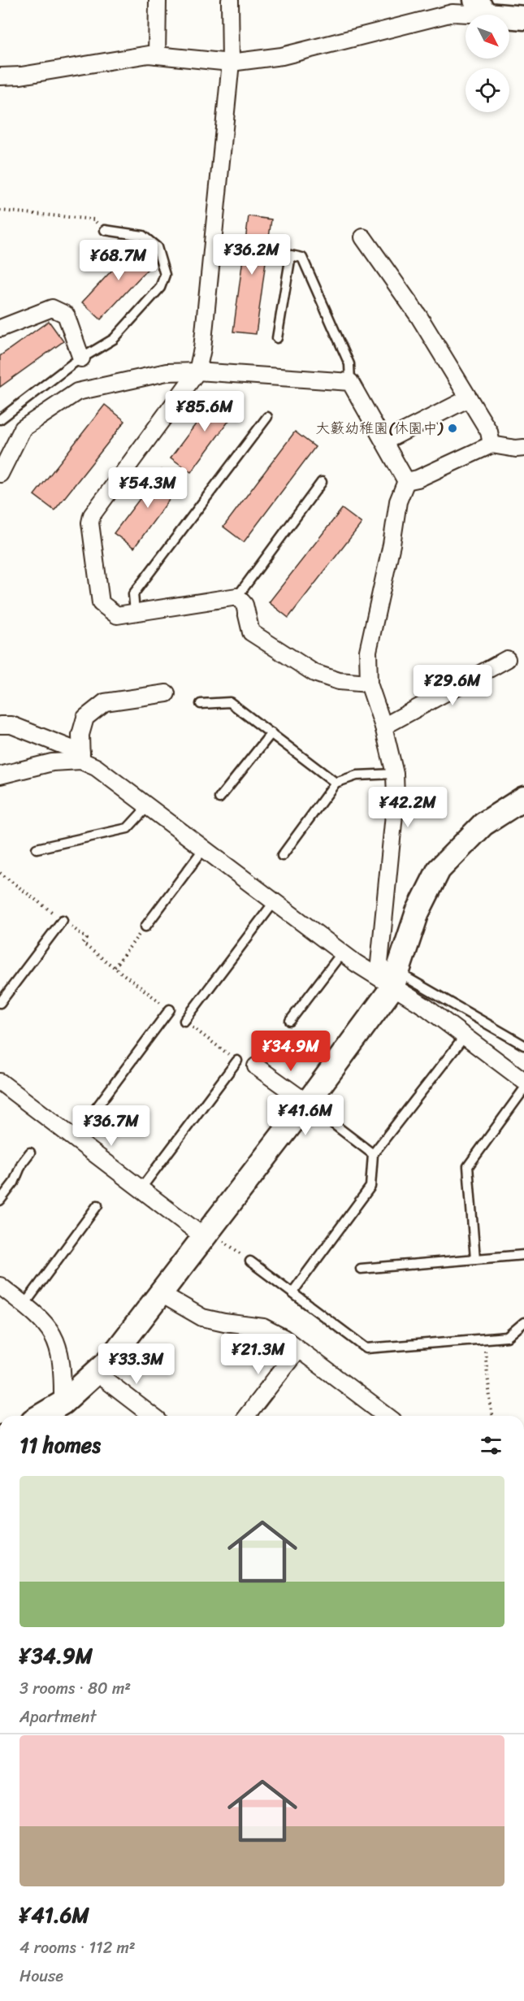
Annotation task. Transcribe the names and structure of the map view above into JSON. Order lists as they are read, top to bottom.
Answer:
{
  "places": ["大籔幼稚園(休園中)"],
  "north": "bottom right",
  "page": {
    "price": [
      "¥36.2M",
      "¥68.7M",
      "¥85.6M",
      "¥54.3M",
      "¥29.6M",
      "¥42.2M",
      "¥34.9M",
      "¥41.6M",
      "¥36.7M",
      "¥21.3M",
      "¥33.3M"
    ],
    "heading": "11 homes",
    "list": [
      {
        "name": "¥34.9M",
        "note": "3 rooms · 80 m² · Apartment"
      },
      {
        "name": "¥41.6M",
        "note": "4 rooms · 112 m² · House"
      }
    ]
  }
}
